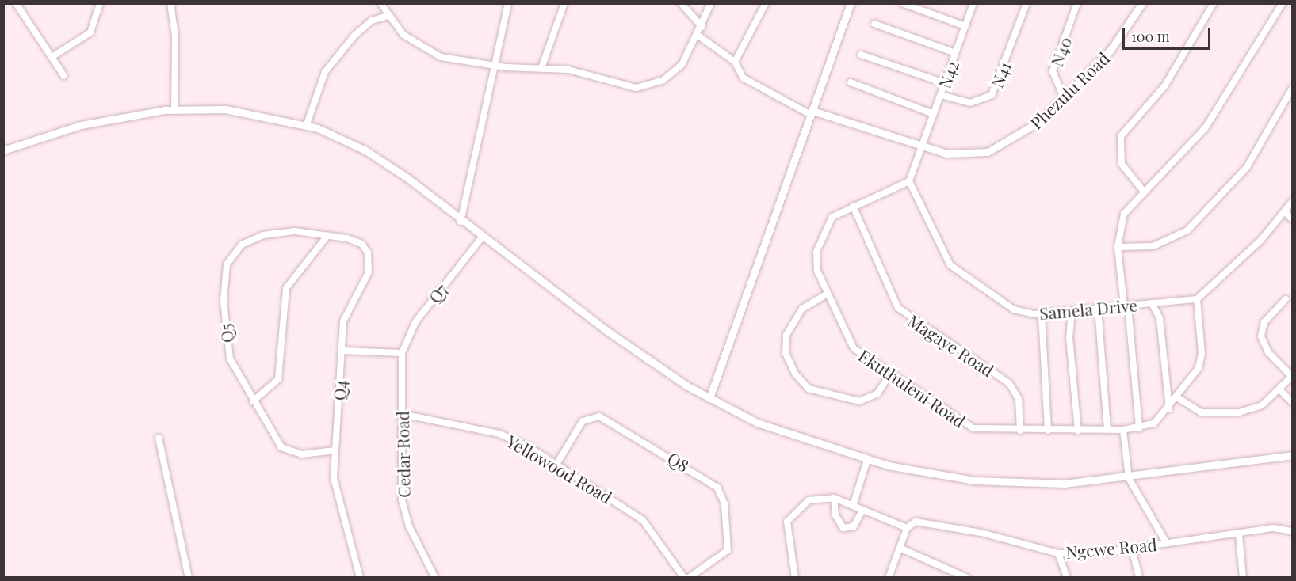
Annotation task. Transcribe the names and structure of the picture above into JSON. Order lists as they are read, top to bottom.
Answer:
{
  "streets": {
    "street": [
      "N40",
      "N42",
      "N41",
      "Phezulu Road",
      "Q7",
      "Samela Drive",
      "Q5",
      "Magaye Road",
      "Ekuthuleni Road",
      "Q4",
      "Cedar Road",
      "Q8",
      "Yellowood Road",
      "Ngcwe Road"
    ]
  },
  "crossings": [
    ["N40", "Phezulu Road"],
    ["N42", "N41"],
    ["N42", "Phezulu Road"],
    ["Q7", "Cedar Road"],
    ["Samela Drive", "Ekuthuleni Road"],
    ["Q5", "Q4"],
    ["Magaye Road", "Ekuthuleni Road"],
    ["Cedar Road", "Yellowood Road"],
    ["Q8", "Yellowood Road"]
  ],
  "scale_bar": "100 m"
}
